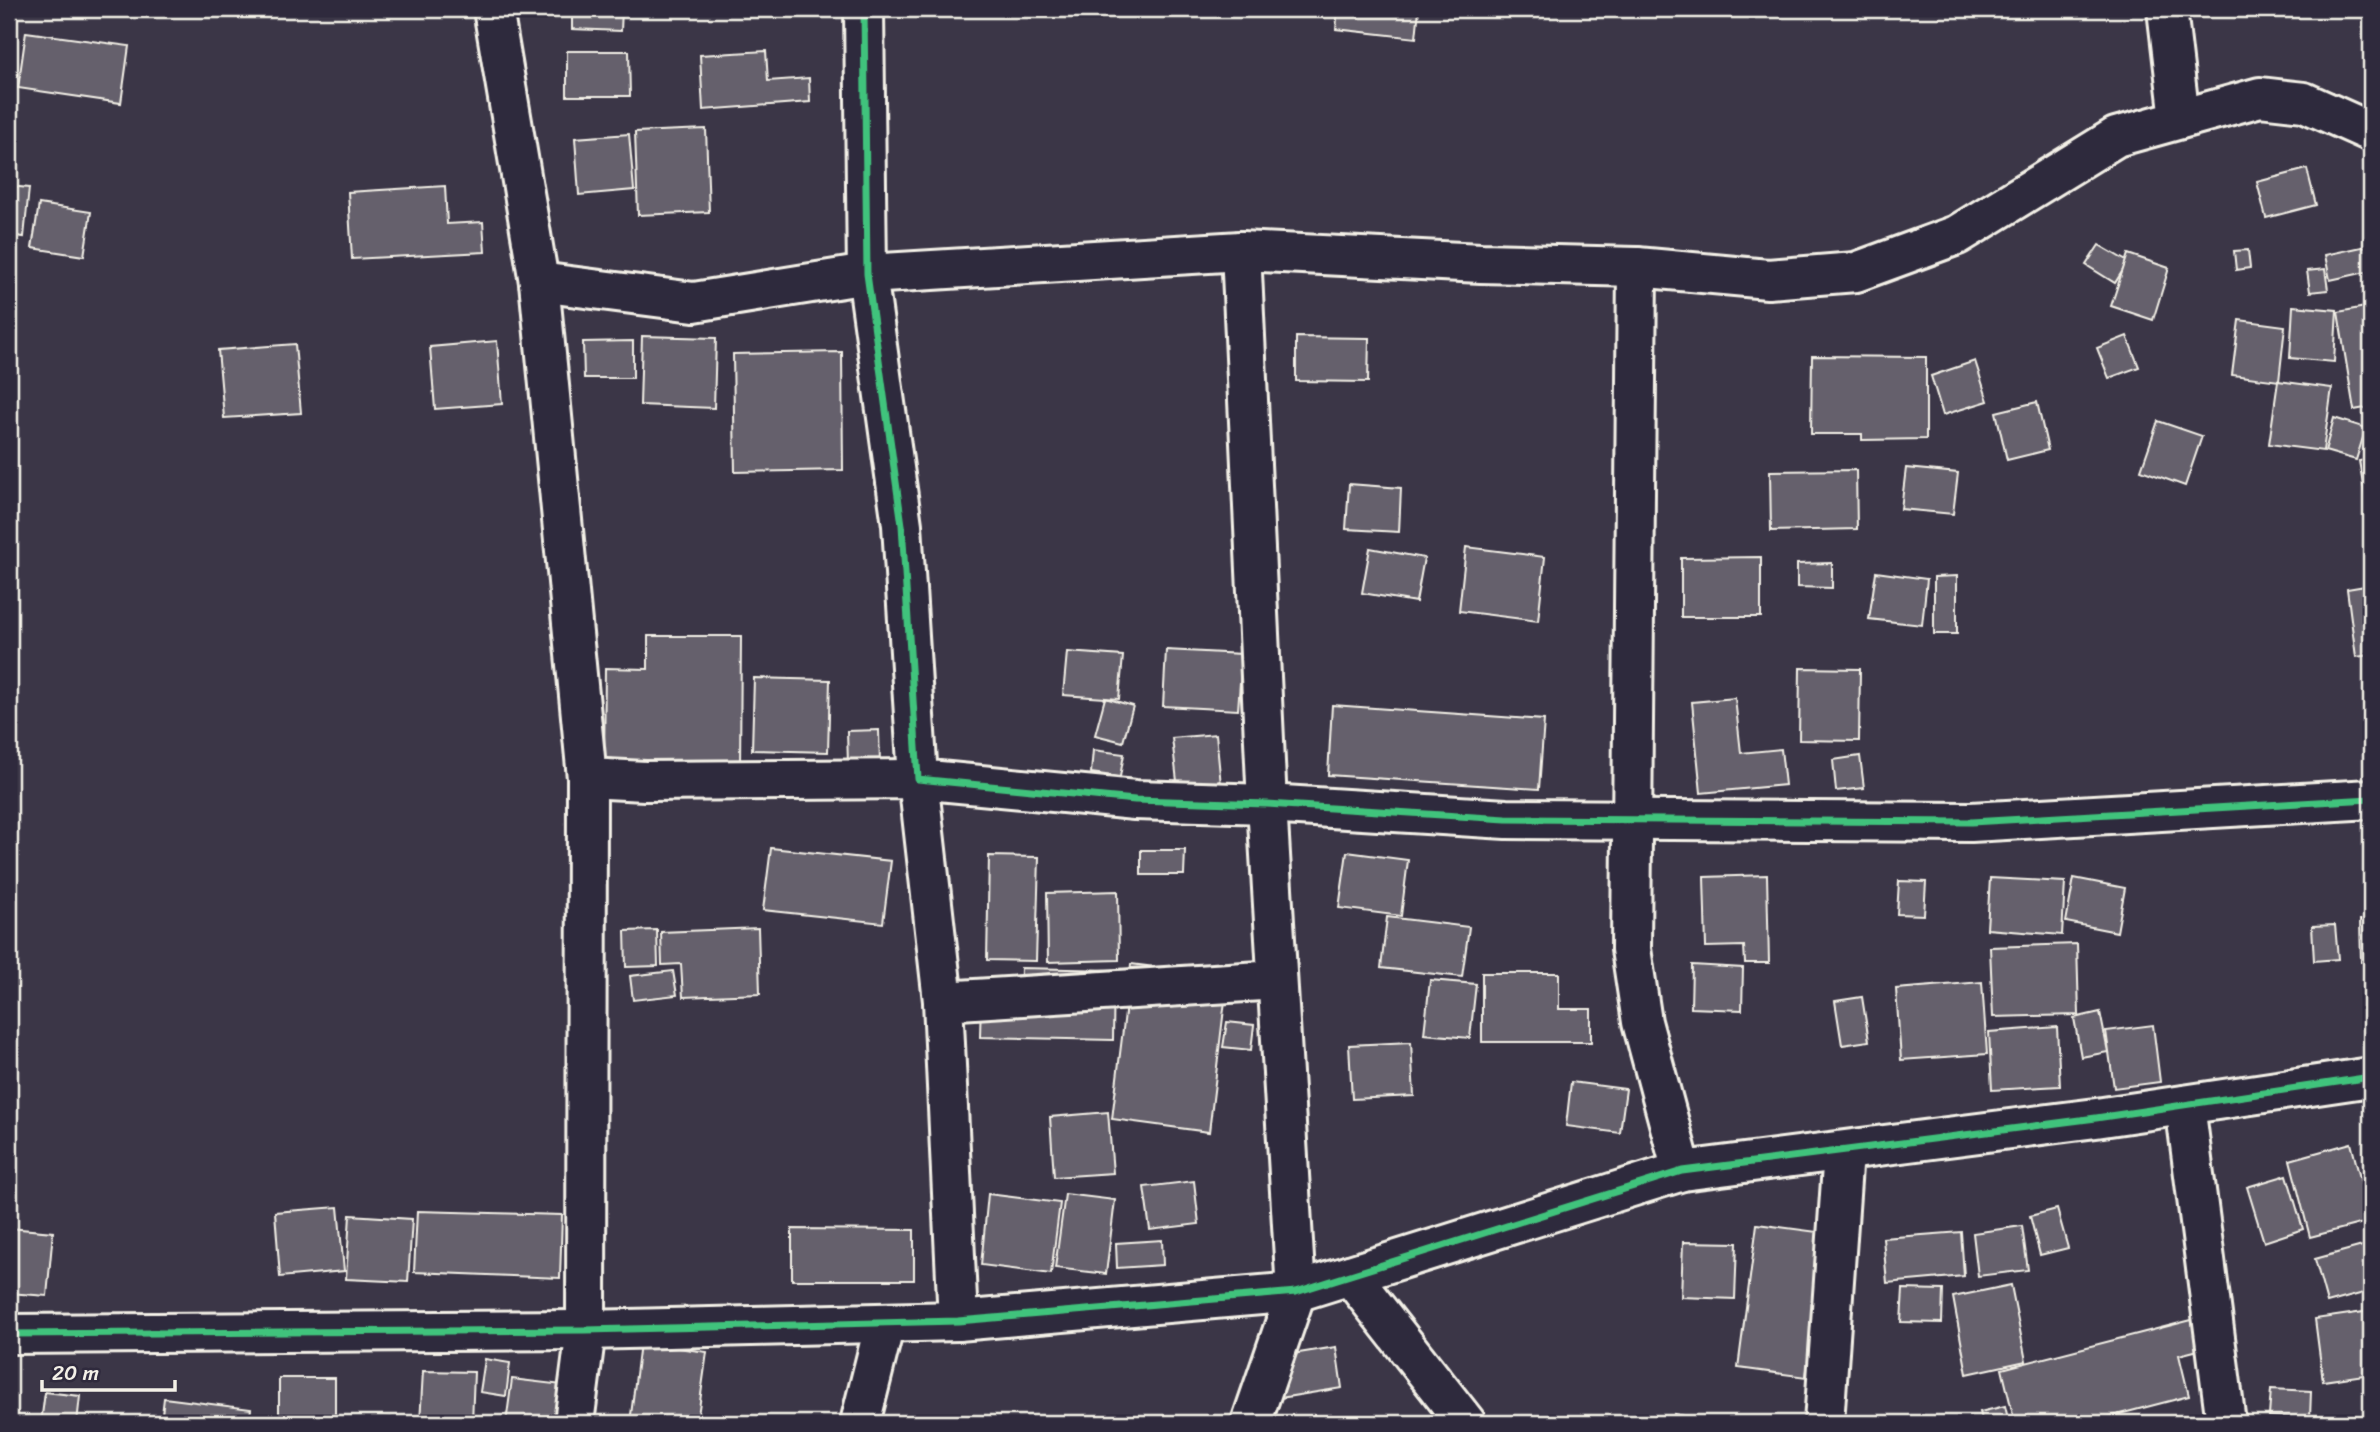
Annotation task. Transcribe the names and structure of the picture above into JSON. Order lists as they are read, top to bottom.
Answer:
{
  "scale_bar": "20 m"
}
